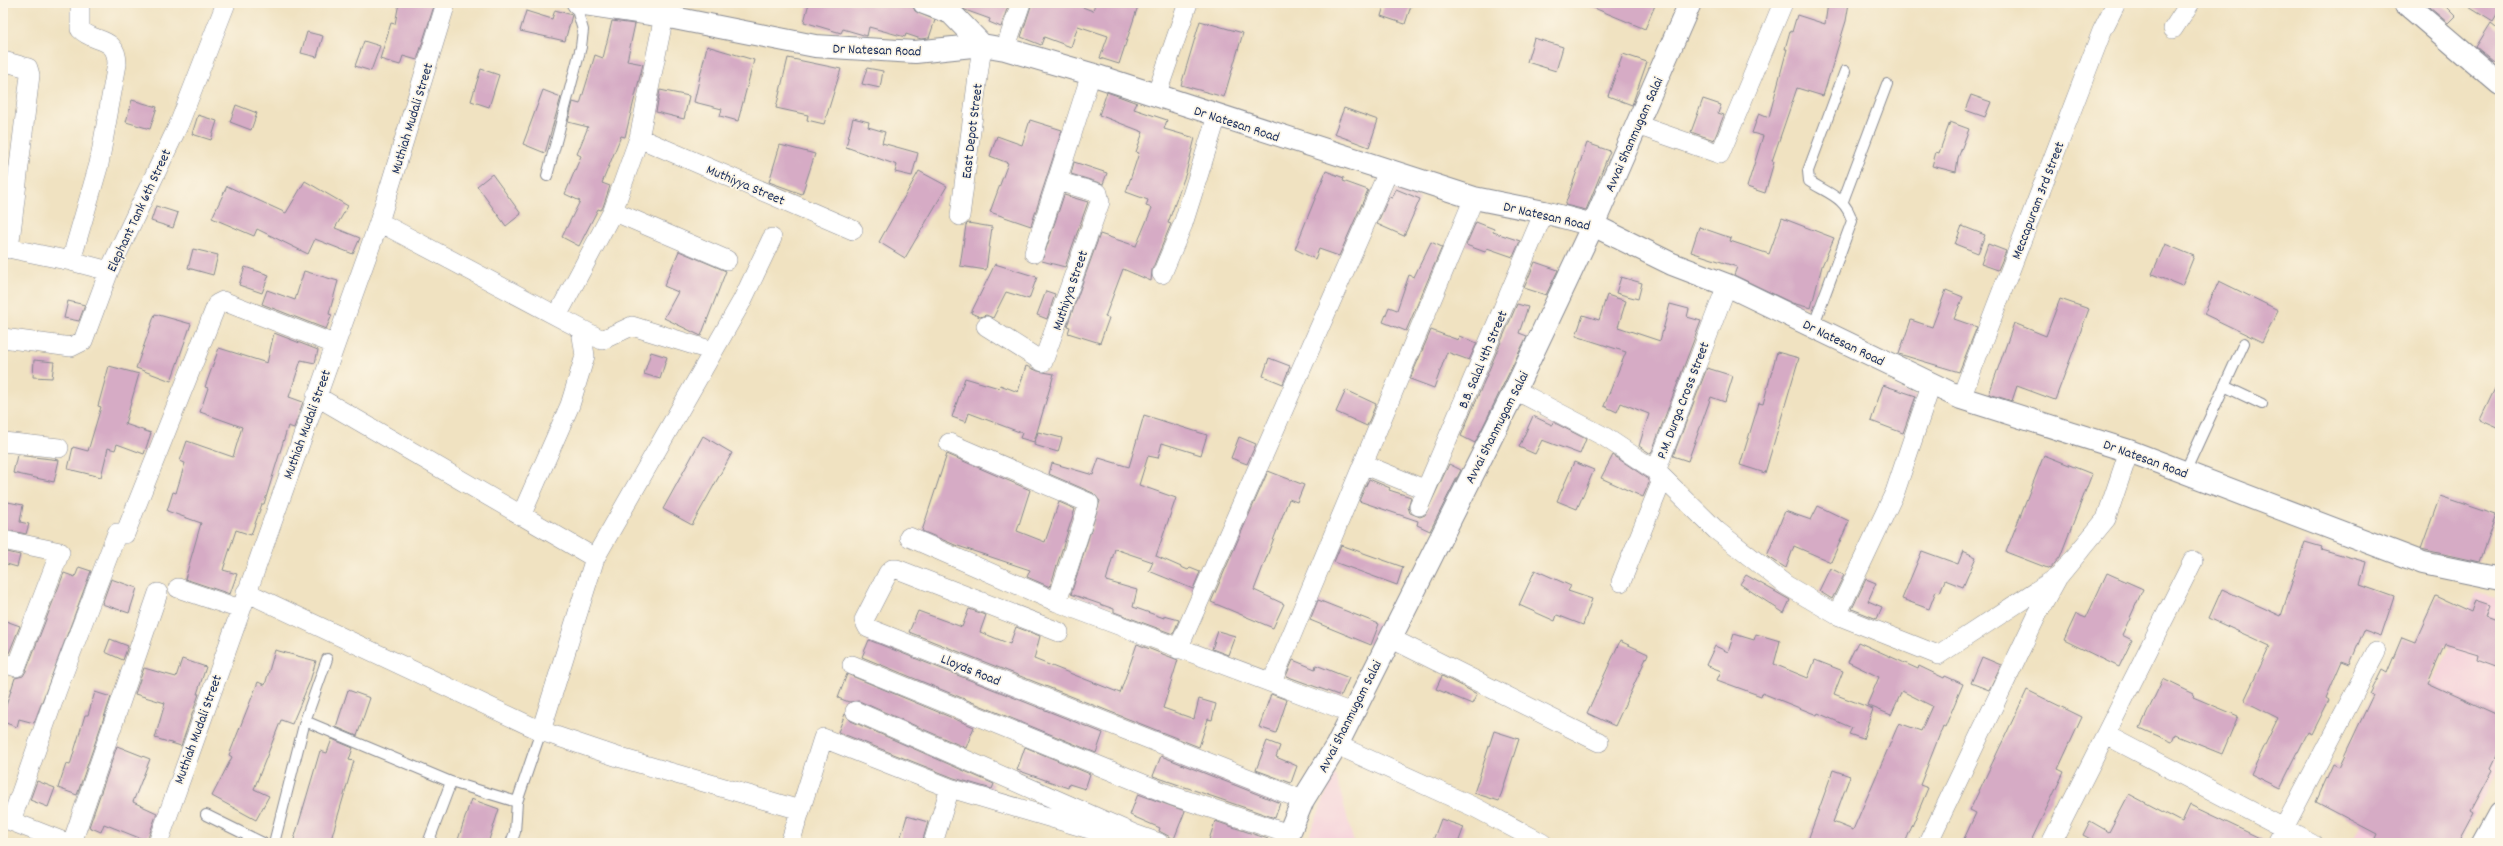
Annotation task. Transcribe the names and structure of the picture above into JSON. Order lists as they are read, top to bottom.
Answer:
{
  "streets": {
    "main road": ["Dr Natesan Road", "Avvai Shanmugam Salai"],
    "street": [
      "Muthiah Mudali Street",
      "East Depot Street",
      "Muthiyya Street",
      "Meccapuram 3rd Street",
      "Elephant Tank 6th Street",
      "B.B. Salal 4th Street",
      "P.M. Durga Cross Street",
      "Lloyds Road"
    ]
  },
  "crossings": [
    ["Dr Natesan Road", "East Depot Street"],
    ["Dr Natesan Road", "Avvai Shanmugam Salai"],
    ["Dr Natesan Road", "Meccapuram 3rd Street"],
    ["Dr Natesan Road", "B.B. Salal 4th Street"],
    ["Dr Natesan Road", "P.M. Durga Cross Street"],
    ["Avvai Shanmugam Salai", "Lloyds Road"]
  ]
}
